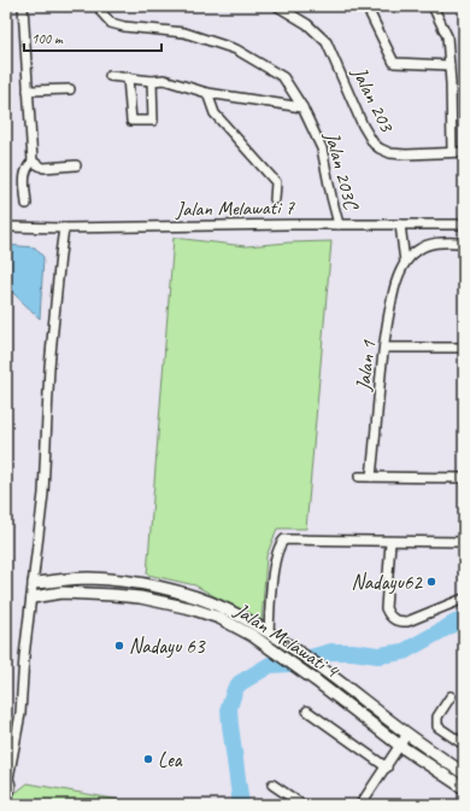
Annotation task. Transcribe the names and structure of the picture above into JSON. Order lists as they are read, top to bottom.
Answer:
{
  "streets": {
    "street": [
      "Jalan 203",
      "Jalan 203C",
      "Jalan Melawati 7",
      "Jalan 1",
      "Jalan Melawati 4"
    ]
  },
  "crossings": [
    ["Jalan 203C", "Jalan Melawati 7"]
  ],
  "places": ["Nadayu62", "Nadayu 63", "Lea"],
  "scale_bar": "100 m"
}
